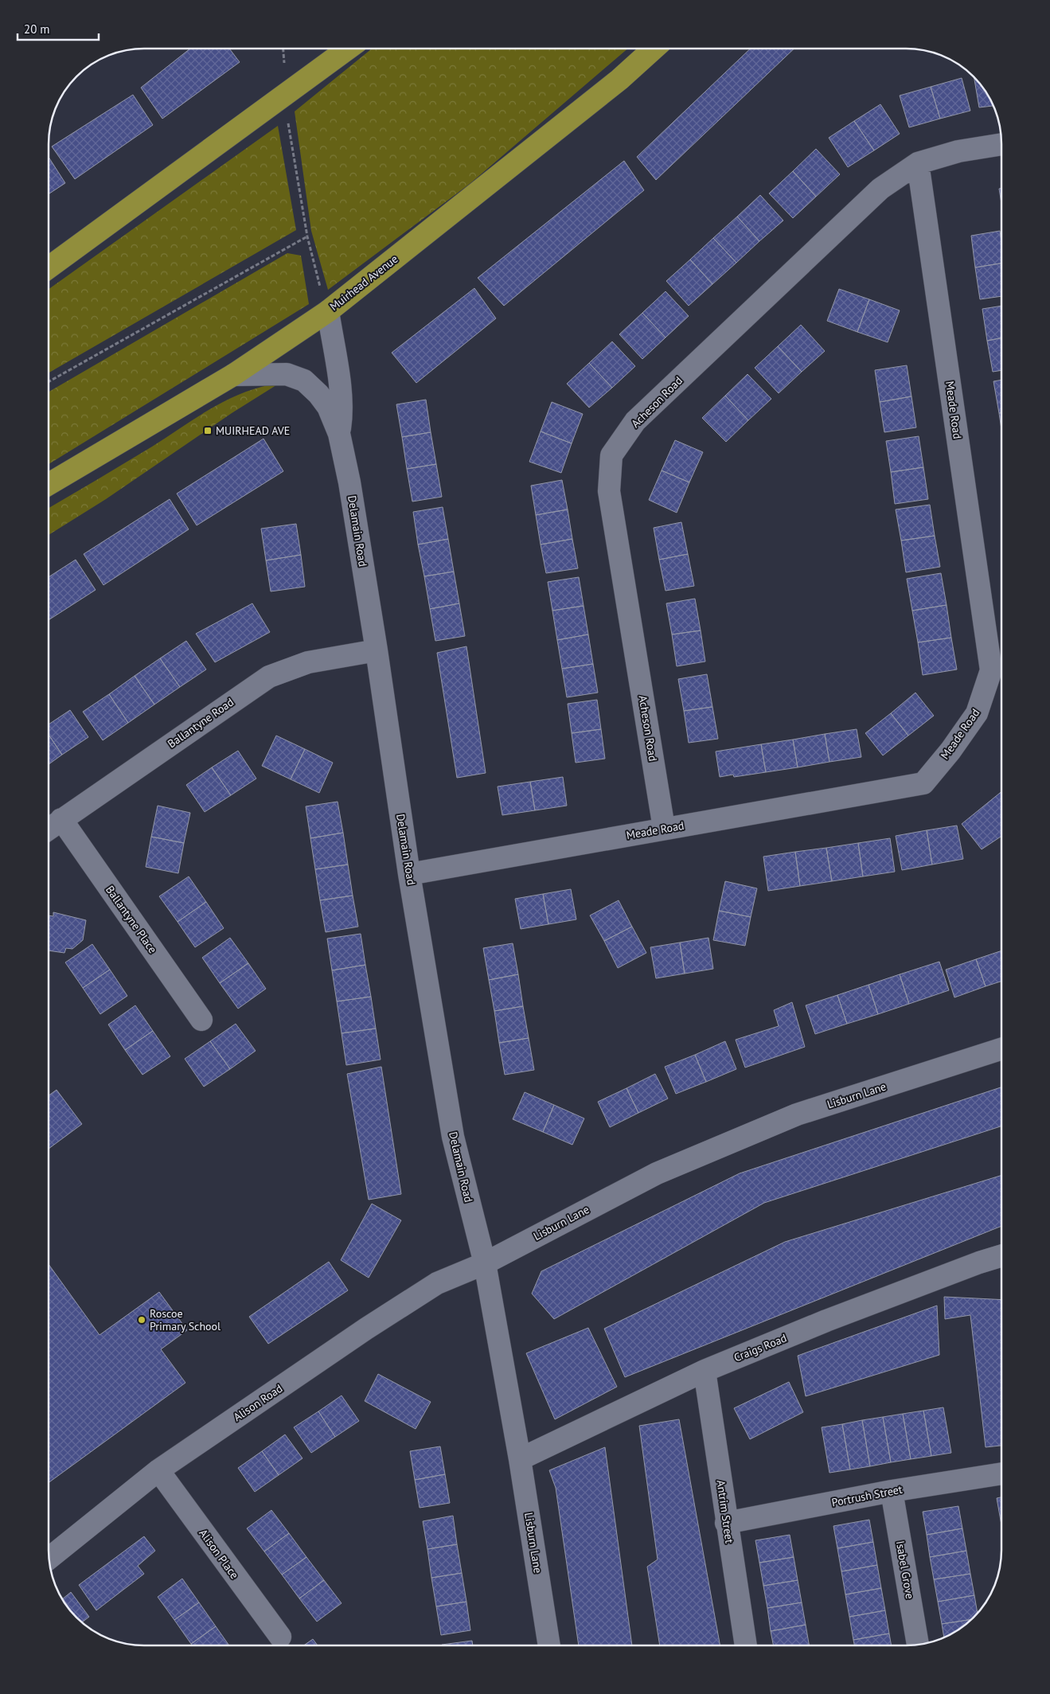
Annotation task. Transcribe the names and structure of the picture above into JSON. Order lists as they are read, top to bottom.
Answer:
{
  "streets": {
    "highway": ["Muirhead Avenue"],
    "street": [
      "Acheson Road",
      "Meade Road",
      "Delamain Road",
      "Ballantyne Road",
      "Ballantyne Place",
      "Lisburn Lane",
      "Craigs Road",
      "Alison Road",
      "Portrush Street",
      "Antrim Street",
      "Alison Place",
      "Isabel Grove"
    ]
  },
  "crossings": [
    ["Acheson Road", "Meade Road"],
    ["Meade Road", "Delamain Road"],
    ["Delamain Road", "Ballantyne Road"],
    ["Delamain Road", "Lisburn Lane"],
    ["Delamain Road", "Alison Road"],
    ["Ballantyne Road", "Ballantyne Place"],
    ["Lisburn Lane", "Craigs Road"],
    ["Lisburn Lane", "Alison Road"],
    ["Craigs Road", "Antrim Street"],
    ["Alison Road", "Alison Place"],
    ["Portrush Street", "Antrim Street"],
    ["Portrush Street", "Isabel Grove"]
  ],
  "places": {
    "transit": ["MUIRHEAD AVE"],
    "other": ["Roscoe Primary School"]
  },
  "scale_bar": "20 m"
}
